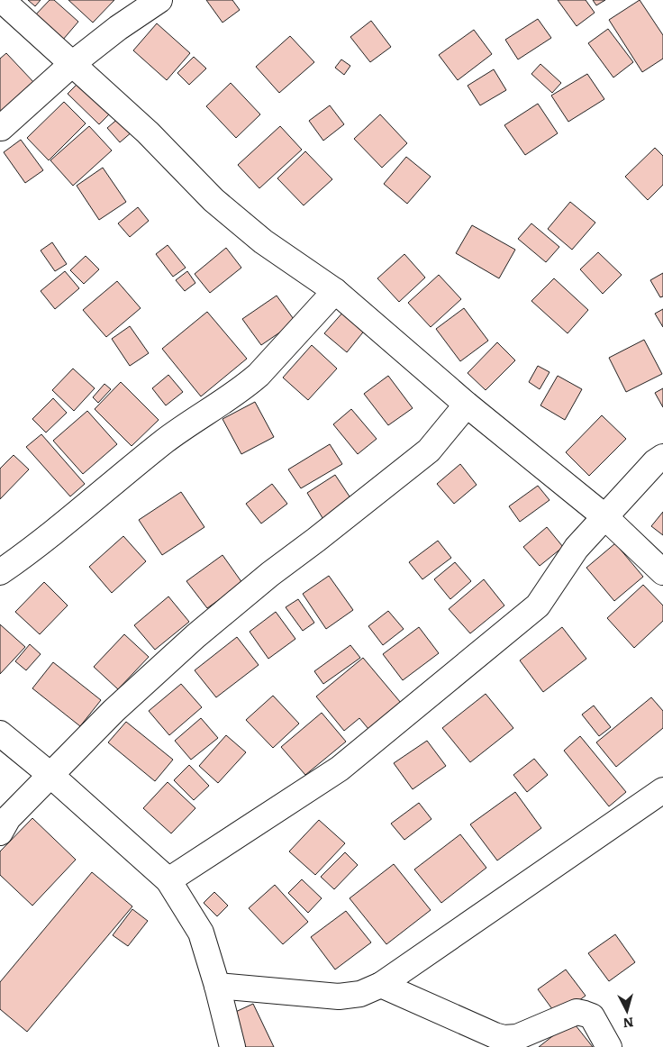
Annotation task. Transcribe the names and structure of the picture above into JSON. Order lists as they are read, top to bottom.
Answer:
{
  "north": "bottom"
}
